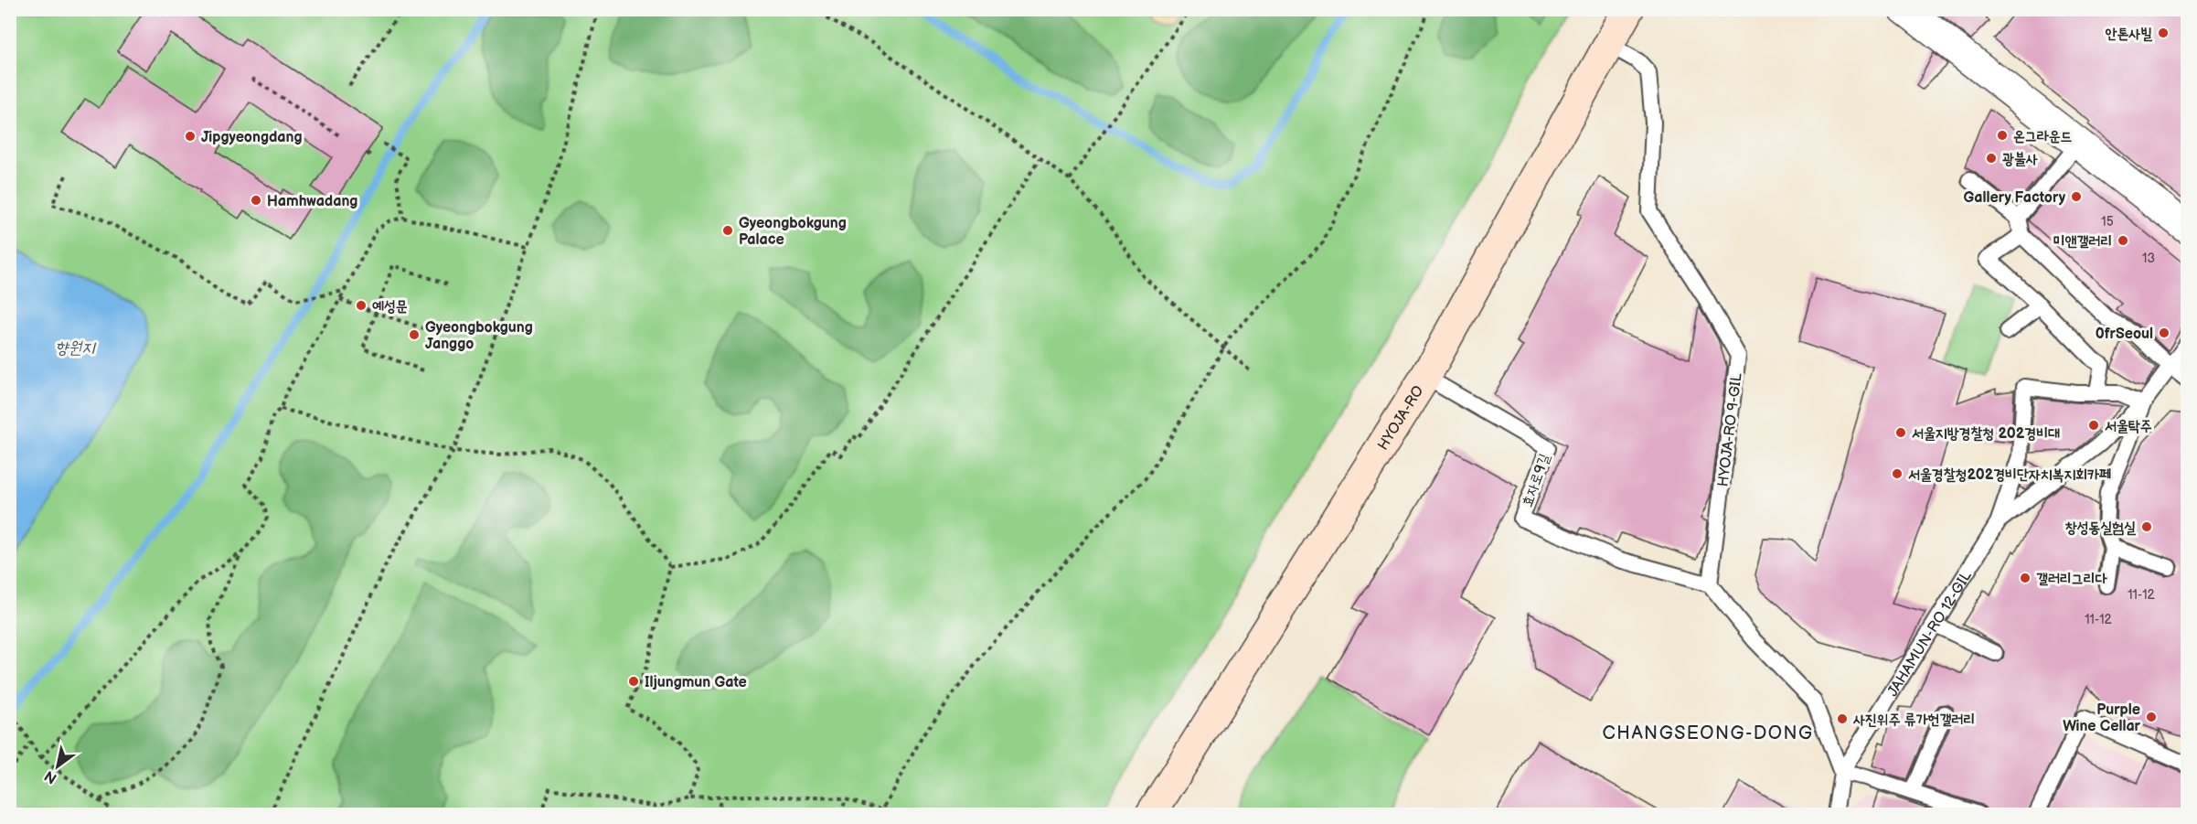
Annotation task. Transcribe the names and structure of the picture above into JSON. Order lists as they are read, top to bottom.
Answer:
{
  "streets": {
    "street": ["HYOJA-RO"],
    "lane": ["HYOJA-RO 9-GIL", "효자로9길", "JAHAMUN-RO 12-GIL"]
  },
  "crossings": [
    ["HYOJA-RO", "HYOJA-RO 9-GIL"],
    ["HYOJA-RO", "효자로9길"],
    ["HYOJA-RO 9-GIL", "효자로9길"]
  ],
  "districts": ["CHANGSEONG-DONG"],
  "water": ["향원지"],
  "places": [
    "안톤사빌",
    "온그라운드",
    "Jipgyeongdang",
    "광불사",
    "Gallery Factory",
    "Hamhwadang",
    "Gyeongbokgung Palace",
    "미앤갤러리",
    "예성문",
    "0frSeoul",
    "Gyeongbokgung Janggo",
    "서울탁주",
    "서울지방경찰청 202경비대",
    "서울경찰청202경비단자치복지회카페",
    "창성동실험실",
    "갤러리그리다",
    "Iljungmun Gate",
    "Purple Wine Cellar",
    "사진위주 류가헌갤러리"
  ],
  "house_numbers": [
    "15",
    "13",
    "11-12",
    "11-12"
  ],
  "north": "bottom left"
}
